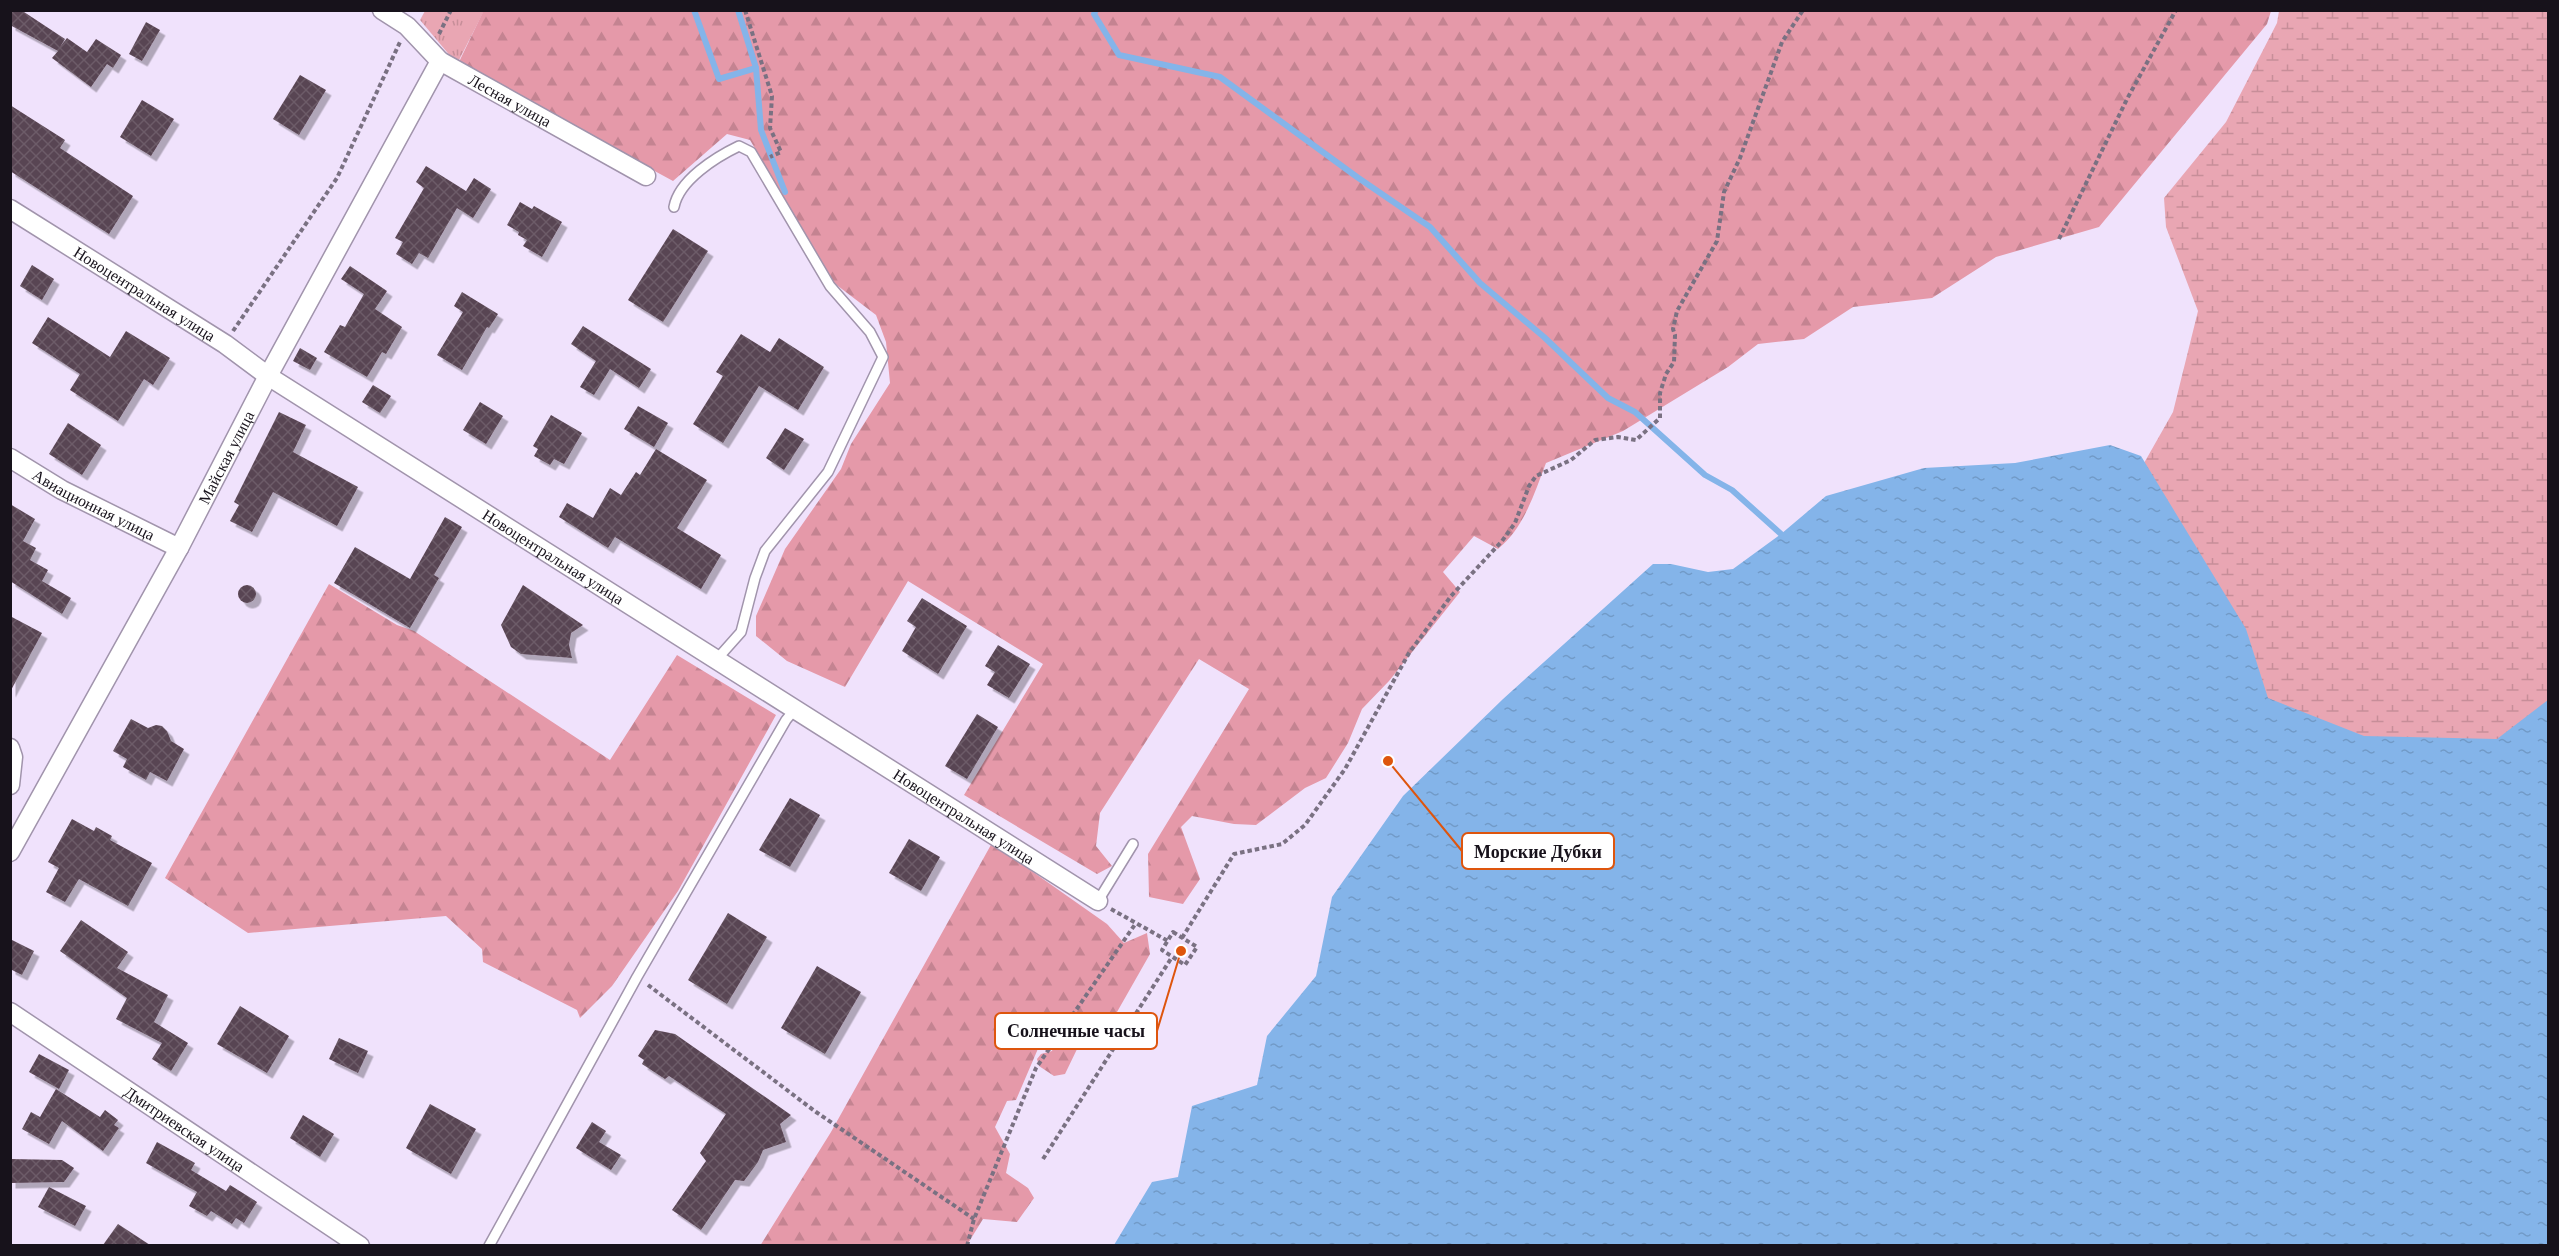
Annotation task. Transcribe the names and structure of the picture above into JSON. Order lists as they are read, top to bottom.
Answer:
{
  "streets": {
    "street": [
      "Лесная улица",
      "Новоцентральная улица",
      "Майская улица",
      "Авиационная улица",
      "Дмитриевская улица"
    ]
  },
  "crossings": [
    ["Лесная улица", "Майская улица"],
    ["Новоцентральная улица", "Майская улица"],
    ["Майская улица", "Авиационная улица"]
  ],
  "places": ["Морские Дубки", "Солнечные часы"]
}
